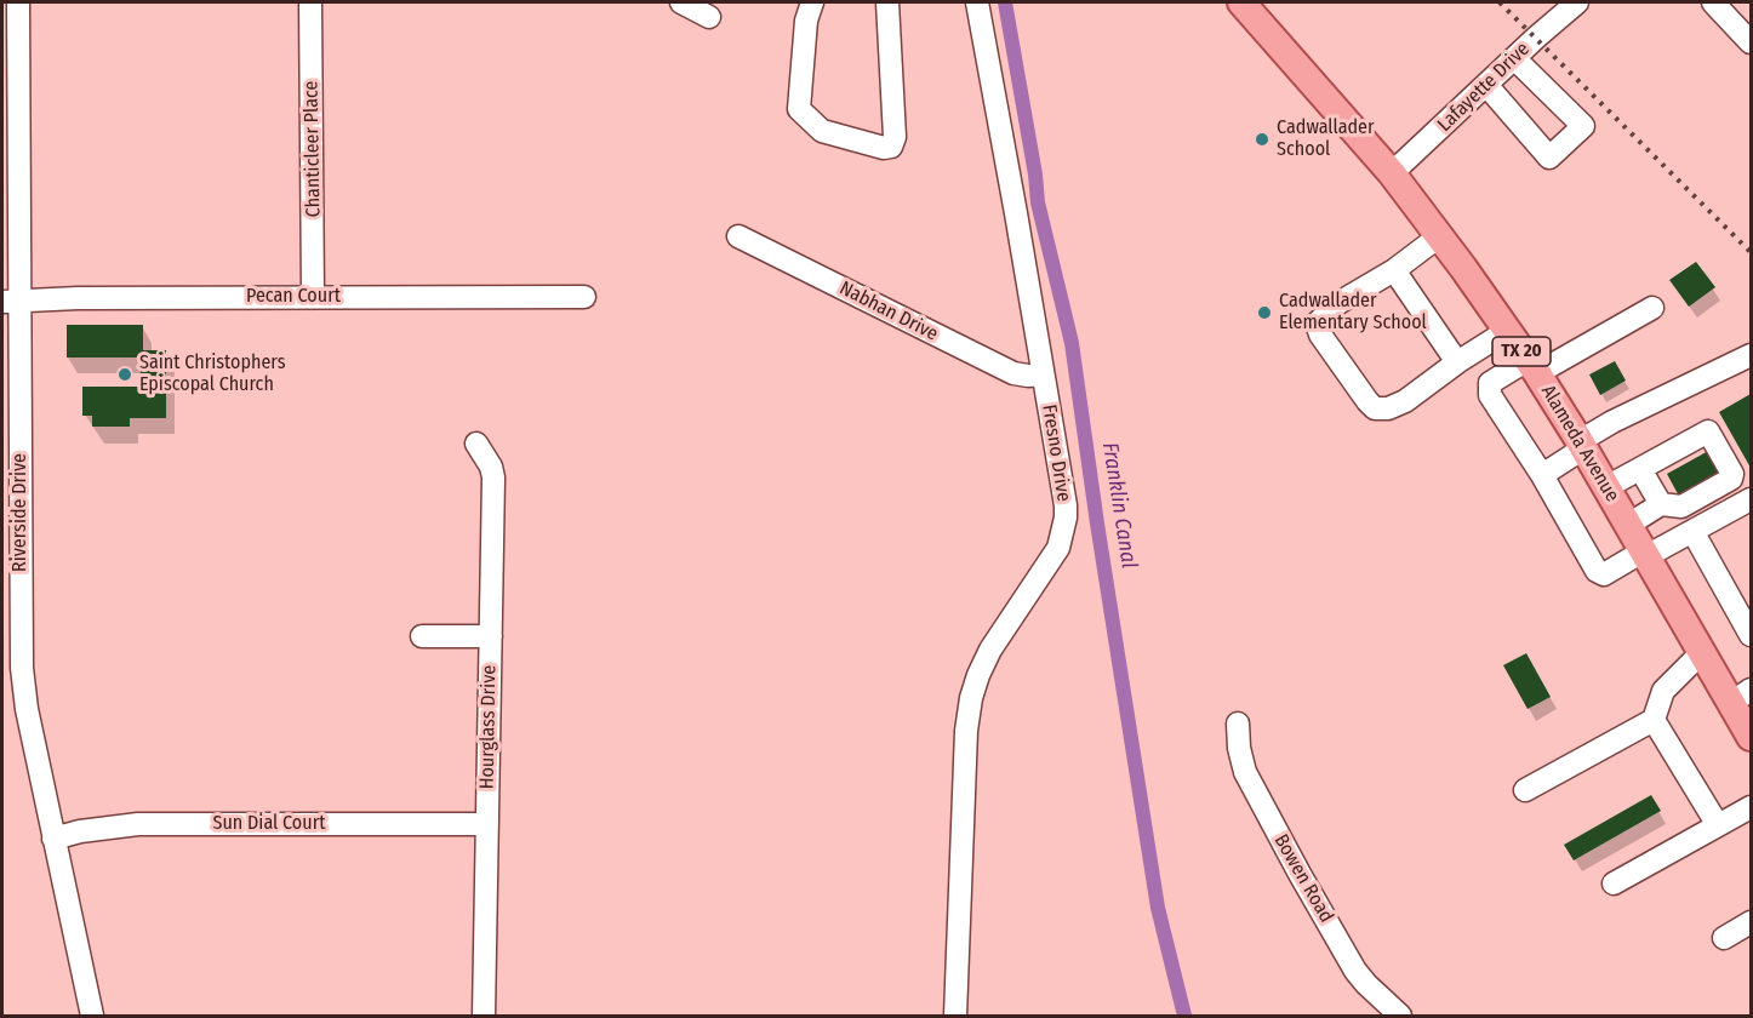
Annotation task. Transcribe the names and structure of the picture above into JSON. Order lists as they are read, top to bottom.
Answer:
{
  "streets": {
    "main road": ["TX 20", "Alameda Avenue"],
    "street": [
      "Lafayette Drive",
      "Chanticleer Place",
      "Pecan Court",
      "Nabhan Drive",
      "Fresno Drive",
      "Riverside Drive",
      "Hourglass Drive",
      "Sun Dial Court",
      "Bowen Road"
    ]
  },
  "crossings": [
    ["Lafayette Drive", "Alameda Avenue"],
    ["Chanticleer Place", "Pecan Court"],
    ["Pecan Court", "Riverside Drive"],
    ["Nabhan Drive", "Fresno Drive"],
    ["Riverside Drive", "Sun Dial Court"],
    ["Hourglass Drive", "Sun Dial Court"]
  ],
  "water": ["Franklin Canal"],
  "places": ["Cadwallader School", "Cadwallader Elementary School", "Saint Christophers Episcopal Church"]
}
